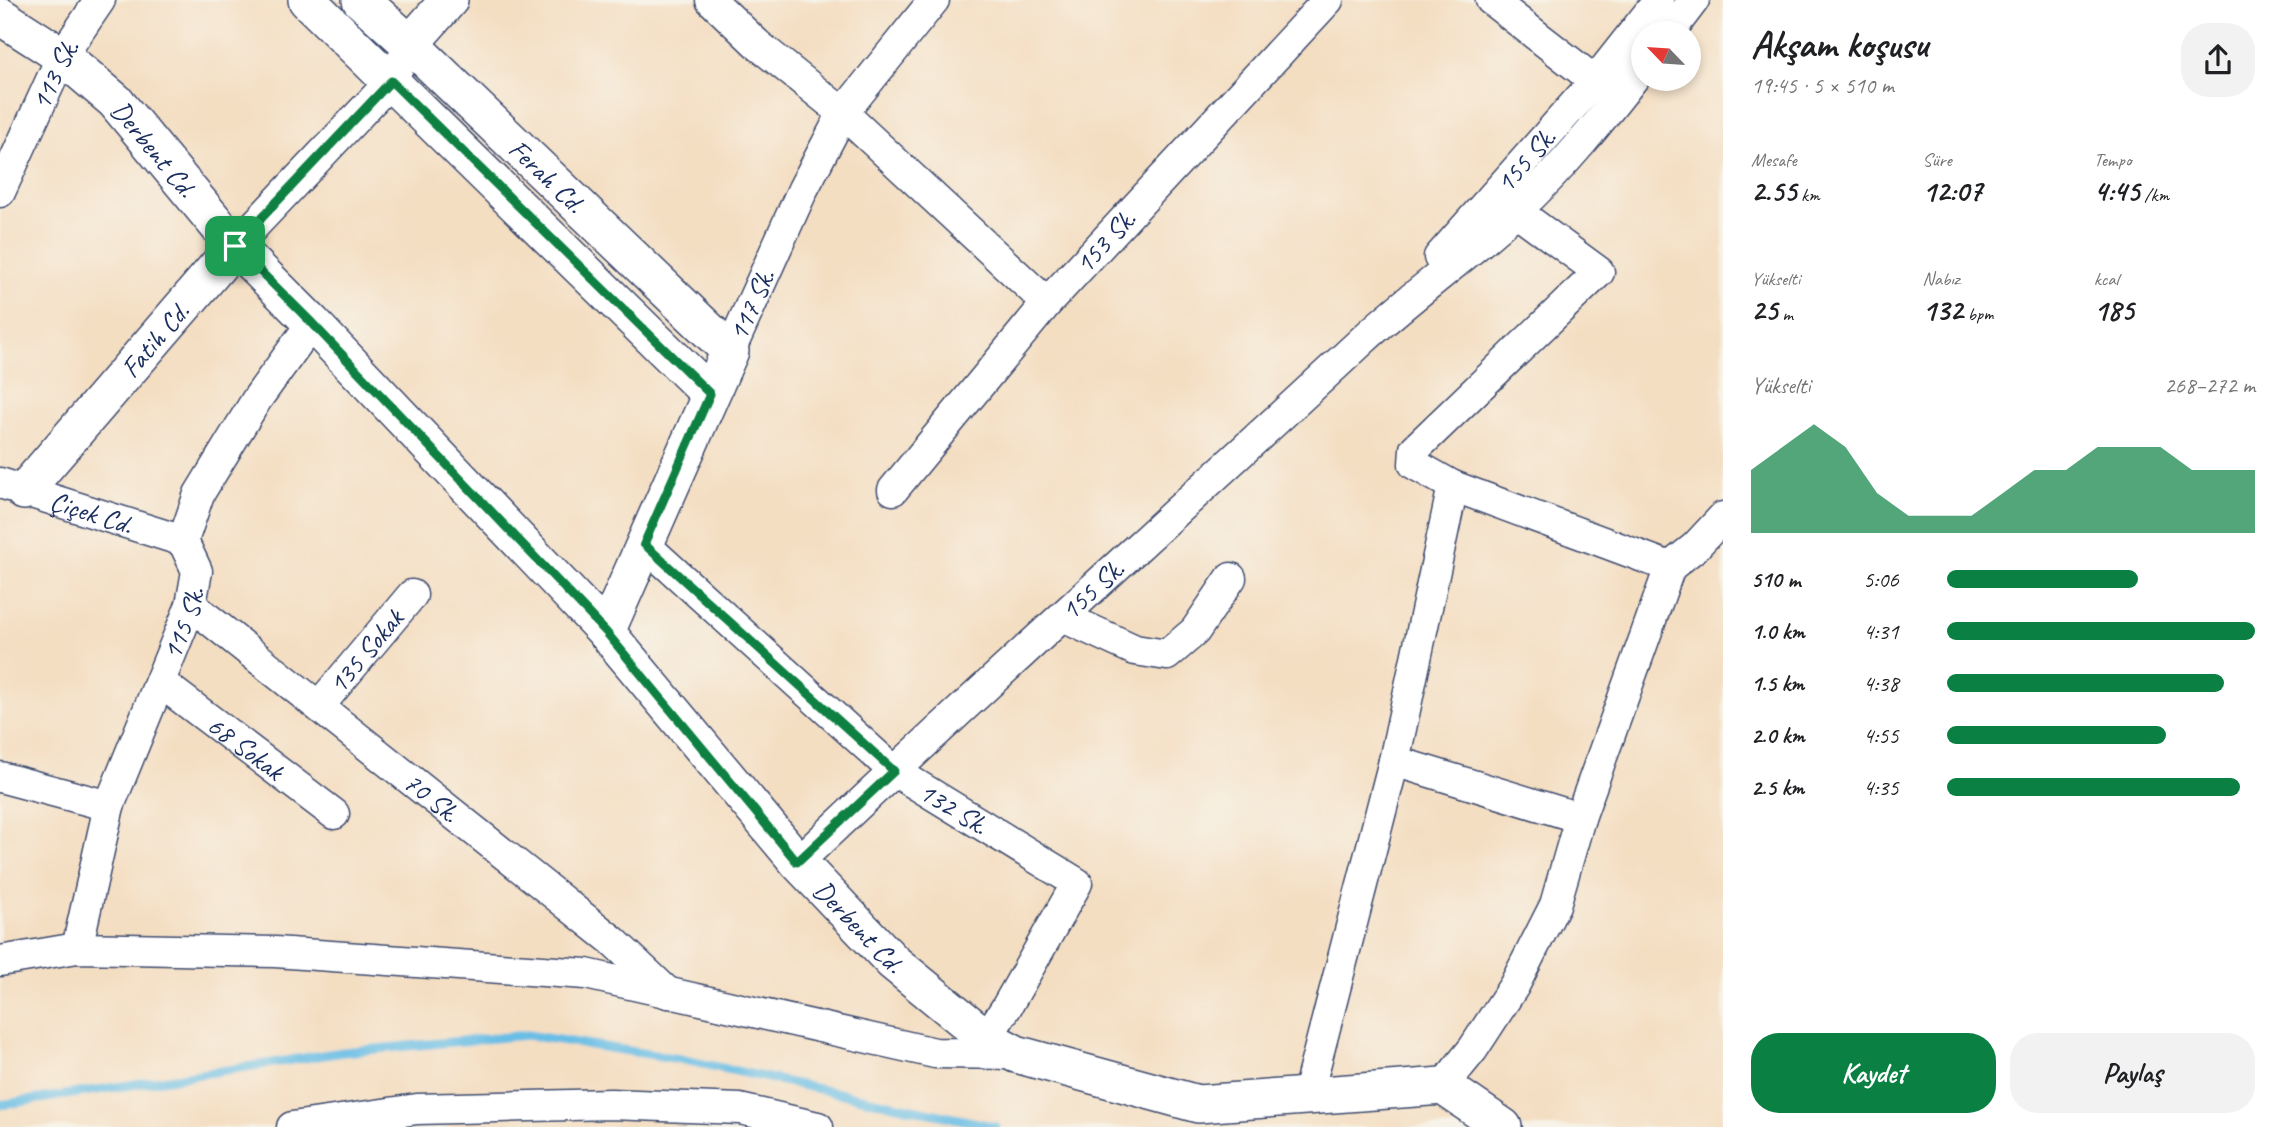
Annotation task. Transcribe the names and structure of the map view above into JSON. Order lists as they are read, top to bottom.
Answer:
{
  "streets": {
    "street": [
      "113 Sk.",
      "Derbent Cd.",
      "155 Sk.",
      "Ferah Cd.",
      "153 Sk.",
      "117 Sk.",
      "Fatih Cd.",
      "Çiçek Cd.",
      "115 Sk.",
      "135 Sokak",
      "68 Sokak",
      "70 Sk.",
      "132 Sk."
    ]
  },
  "crossings": [
    ["113 Sk.", "Derbent Cd."],
    ["Derbent Cd.", "155 Sk."],
    ["Derbent Cd.", "117 Sk."],
    ["Derbent Cd.", "Fatih Cd."],
    ["Derbent Cd.", "132 Sk."],
    ["155 Sk.", "132 Sk."],
    ["Ferah Cd.", "117 Sk."],
    ["Ferah Cd.", "Fatih Cd."],
    ["117 Sk.", "132 Sk."],
    ["Fatih Cd.", "Çiçek Cd."],
    ["Çiçek Cd.", "115 Sk."],
    ["115 Sk.", "68 Sokak"],
    ["115 Sk.", "70 Sk."],
    ["135 Sokak", "70 Sk."]
  ],
  "north": "top left",
  "page": {
    "heading": ["Akşam koşusu", "19:45 · 5 × 510 m"],
    "stats": [
      ["Mesafe", "2.55 km"],
      ["Süre", "12:07"],
      ["Tempo", "4:45 /km"],
      ["Yükselti", "25 m"],
      ["Nabız", "132 bpm"],
      ["kcal", "185"]
    ],
    "chart": ["Yükselti", "268–272 m"],
    "list": [
      {
        "name": "510 m",
        "note": "5:06"
      },
      {
        "name": "1.0 km",
        "note": "4:31"
      },
      {
        "name": "1.5 km",
        "note": "4:38"
      },
      {
        "name": "2.0 km",
        "note": "4:55"
      },
      {
        "name": "2.5 km",
        "note": "4:35"
      }
    ],
    "buttons": ["Kaydet", "Paylaş"]
  }
}
